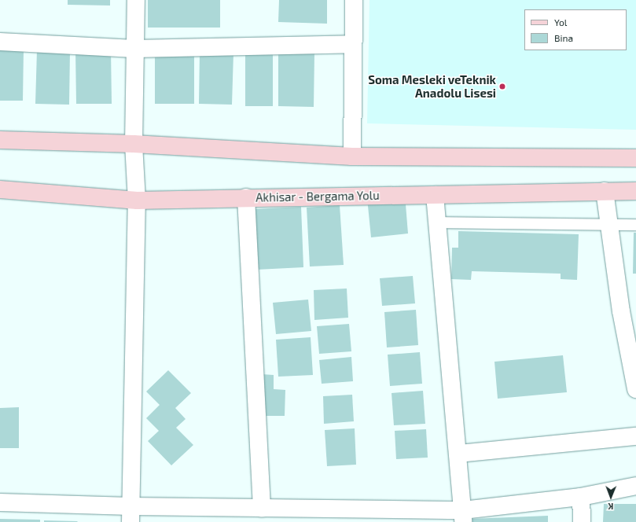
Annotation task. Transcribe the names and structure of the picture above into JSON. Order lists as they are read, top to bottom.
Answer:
{
  "streets": {
    "main road": ["Akhisar - Bergama Yolu"]
  },
  "places": ["Soma Mesleki veTeknik Anadolu Lisesi"],
  "legend": ["Yol", "Bina"],
  "north": "bottom"
}
